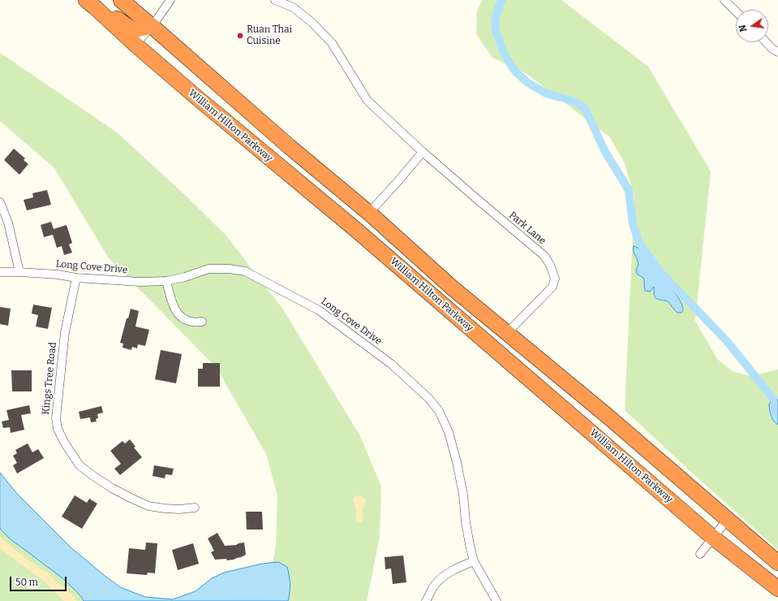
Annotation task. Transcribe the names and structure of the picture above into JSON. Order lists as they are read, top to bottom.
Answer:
{
  "streets": {
    "highway": ["William Hilton Parkway"],
    "street": ["Park Lane", "Long Cove Drive", "Kings Tree Road"]
  },
  "crossings": [
    ["William Hilton Parkway", "Park Lane"],
    ["Long Cove Drive", "Kings Tree Road"]
  ],
  "places": ["Ruan Thai Cuisine"],
  "scale_bar": "50 m",
  "north": "left"
}
